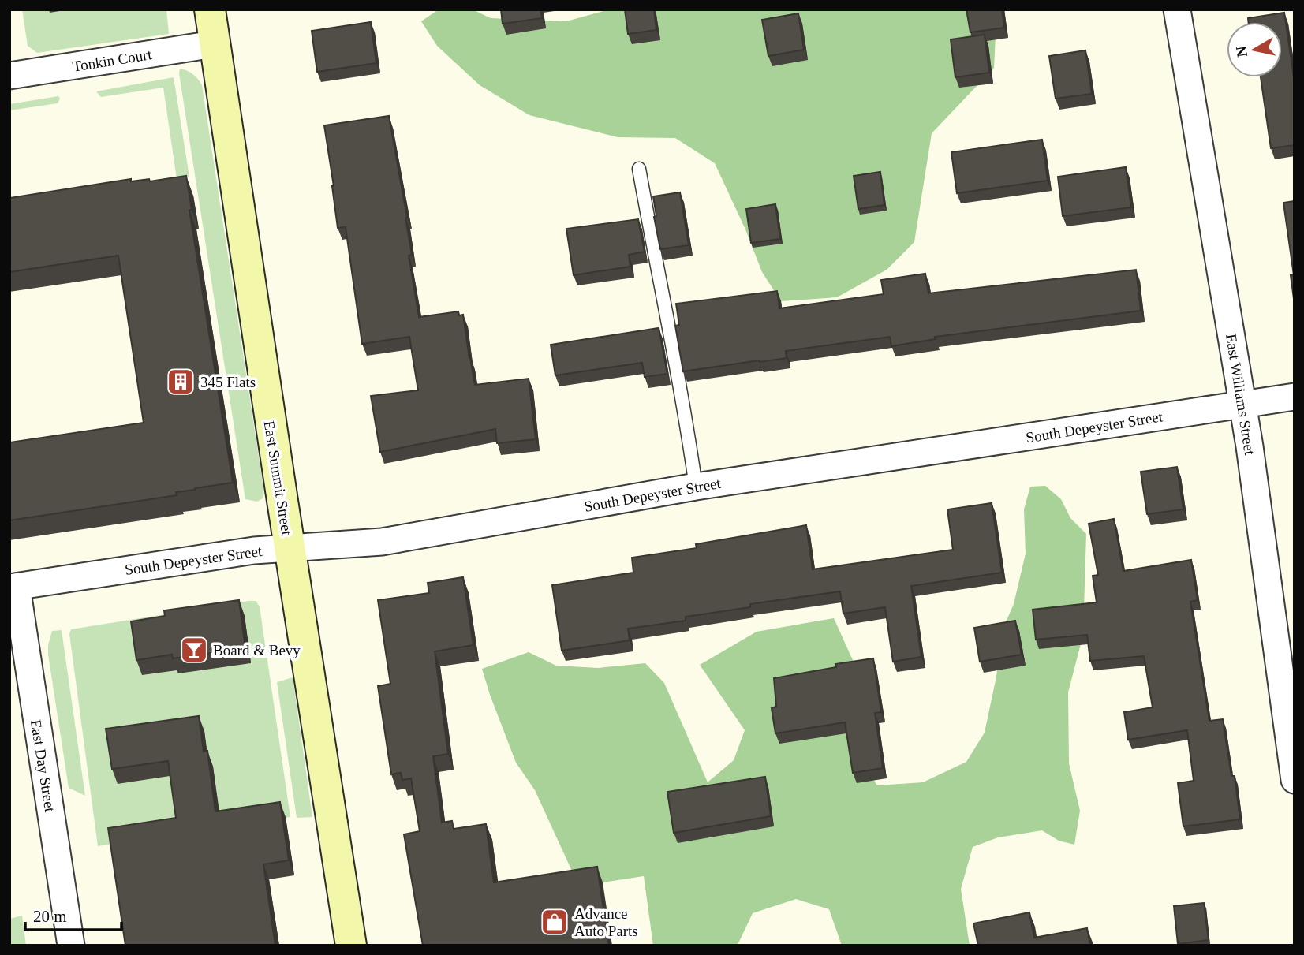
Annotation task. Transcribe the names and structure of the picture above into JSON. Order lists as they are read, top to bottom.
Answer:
{
  "streets": {
    "street": [
      "Tonkin Court",
      "East Williams Street",
      "South Depeyster Street",
      "East Summit Street",
      "East Day Street"
    ]
  },
  "crossings": [
    ["Tonkin Court", "East Summit Street"],
    ["East Williams Street", "South Depeyster Street"],
    ["South Depeyster Street", "East Summit Street"],
    ["South Depeyster Street", "East Day Street"]
  ],
  "places": {
    "building": ["345 Flats"],
    "bar": ["Board & Bevy"],
    "shop": ["Advance Auto Parts"]
  },
  "scale_bar": "20 m",
  "north": "left"
}
